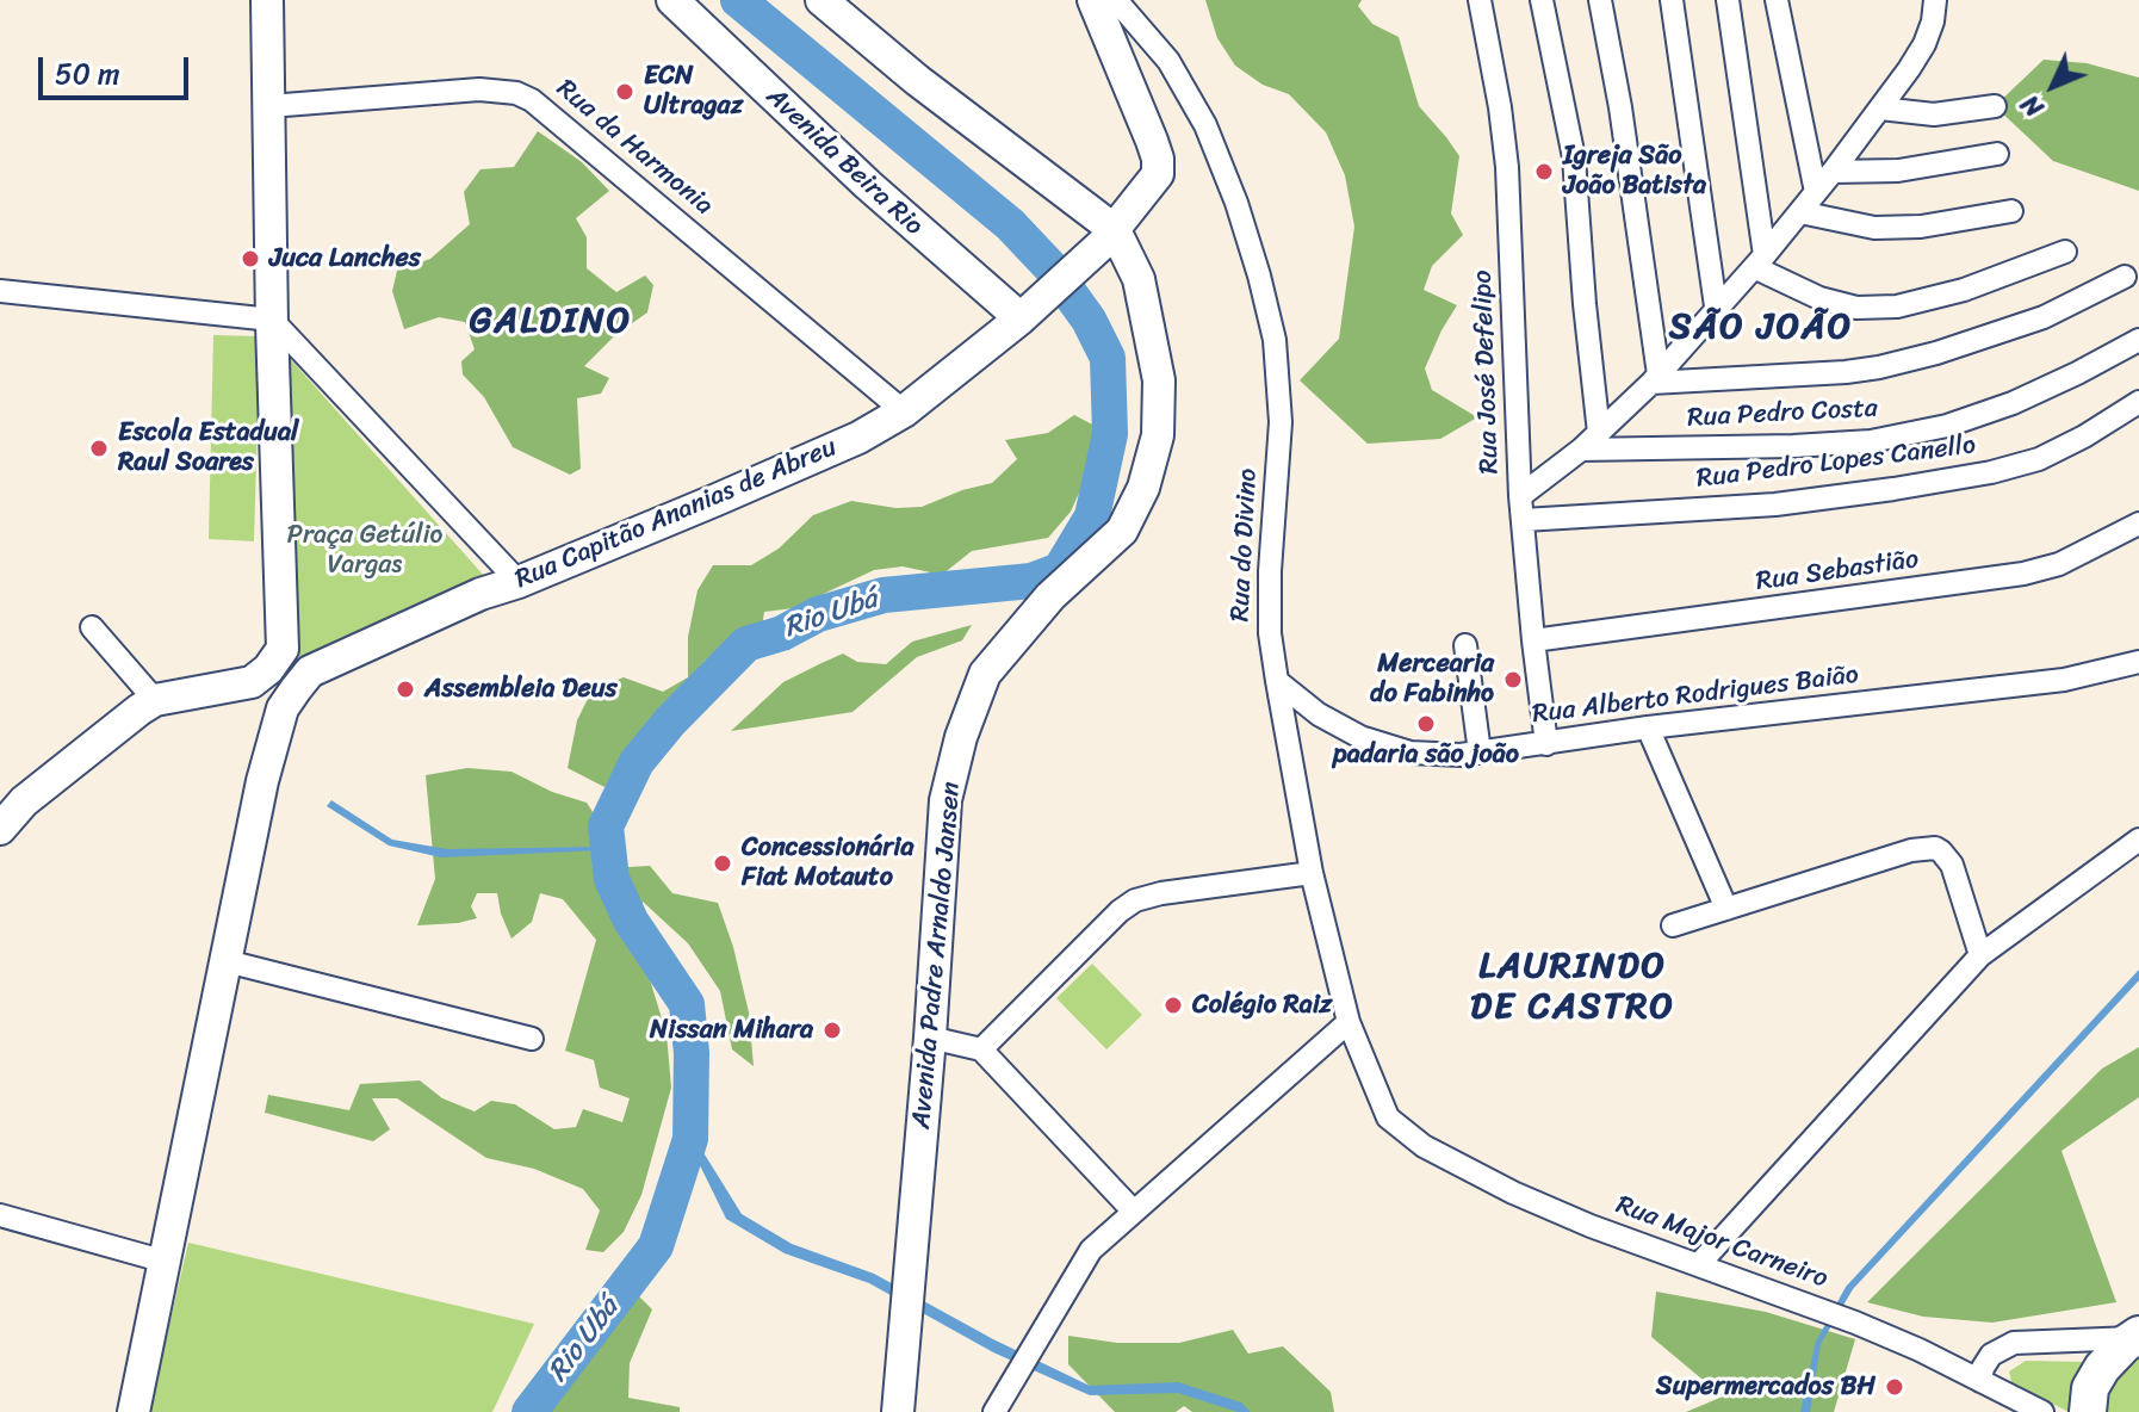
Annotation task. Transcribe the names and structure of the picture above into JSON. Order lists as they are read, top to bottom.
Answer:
{
  "streets": {
    "main road": ["Avenida Beira Rio", "Rua Capitão Ananias de Abreu", "Avenida Padre Arnaldo Jansen"],
    "street": [
      "Rua da Harmonia",
      "Rua José Defelipo",
      "Rua Pedro Costa",
      "Rua Pedro Lopes Canello",
      "Rua do Divino",
      "Rua Sebastião",
      "Rua Alberto Rodrigues Baião",
      "Rua Major Carneiro"
    ]
  },
  "crossings": [
    ["Rua da Harmonia", "Rua Capitão Ananias de Abreu"],
    ["Avenida Beira Rio", "Rua Capitão Ananias de Abreu"],
    ["Rua José Defelipo", "Rua Pedro Lopes Canello"],
    ["Rua José Defelipo", "Rua Sebastião"],
    ["Rua José Defelipo", "Rua Alberto Rodrigues Baião"],
    ["Rua Capitão Ananias de Abreu", "Avenida Padre Arnaldo Jansen"],
    ["Rua do Divino", "Rua Alberto Rodrigues Baião"],
    ["Rua do Divino", "Rua Major Carneiro"]
  ],
  "districts": ["GALDINO", "SÃO JOÃO", "LAURINDO DE CASTRO"],
  "water": ["Rio Ubá"],
  "parks": ["Praça Getúlio Vargas"],
  "places": [
    "ECN Ultragaz",
    "Igreja São João Batista",
    "Juca Lanches",
    "Escola Estadual Raul Soares",
    "Mercearia do Fabinho",
    "Assembleia Deus",
    "padaria são joão",
    "Concessionária Fiat Motauto",
    "Colégio Raiz",
    "Nissan Mihara",
    "Supermercados BH"
  ],
  "scale_bar": "50 m",
  "north": "bottom left"
}
